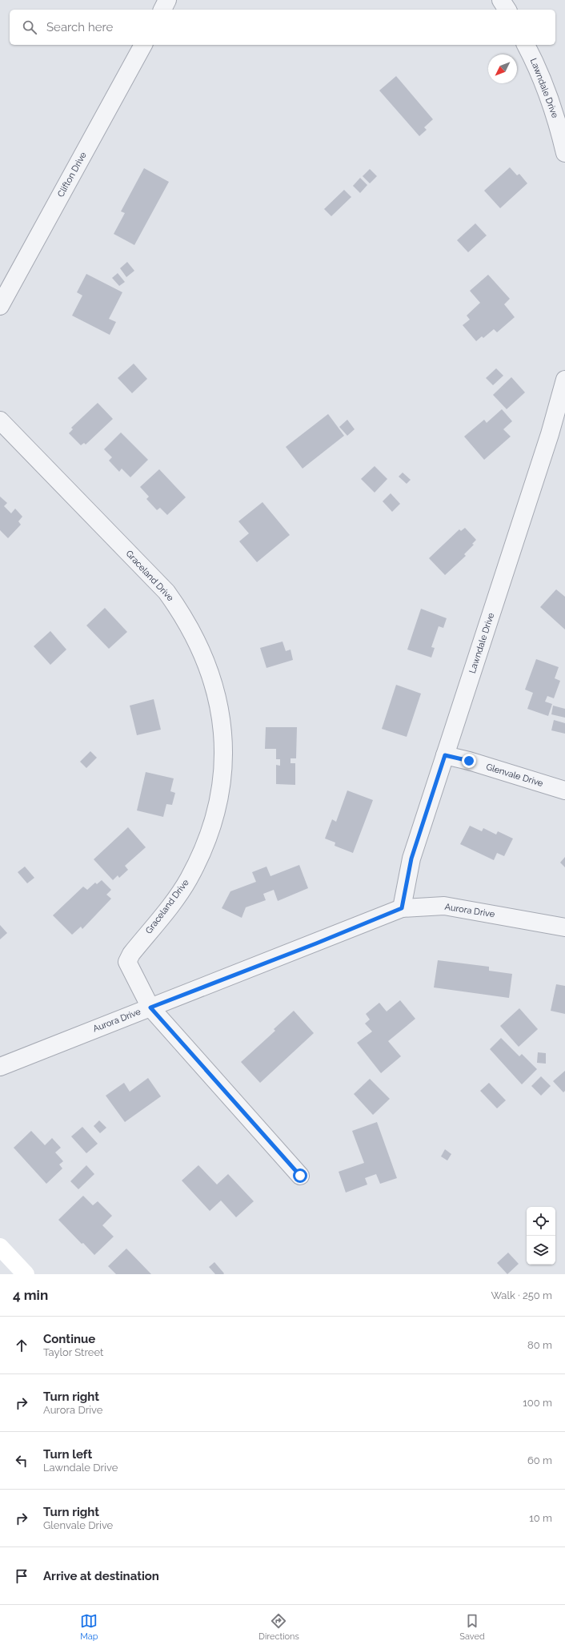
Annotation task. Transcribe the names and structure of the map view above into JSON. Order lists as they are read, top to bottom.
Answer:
{
  "streets": {
    "street": [
      "Lawndale Drive",
      "Clifton Drive",
      "Graceland Drive",
      "Glenvale Drive",
      "Aurora Drive"
    ]
  },
  "crossings": [
    ["Lawndale Drive", "Glenvale Drive"],
    ["Lawndale Drive", "Aurora Drive"],
    ["Graceland Drive", "Aurora Drive"]
  ],
  "north": "bottom left",
  "page": {
    "search": "Search here",
    "heading": ["4 min", "Walk · 250 m"],
    "list": [
      ["Continue", "Taylor Street", "80 m"],
      ["Turn right", "Aurora Drive", "100 m"],
      ["Turn left", "Lawndale Drive", "60 m"],
      ["Turn right", "Glenvale Drive", "10 m"],
      "Arrive at destination"
    ],
    "nav": ["Map", "Directions", "Saved"]
  }
}
